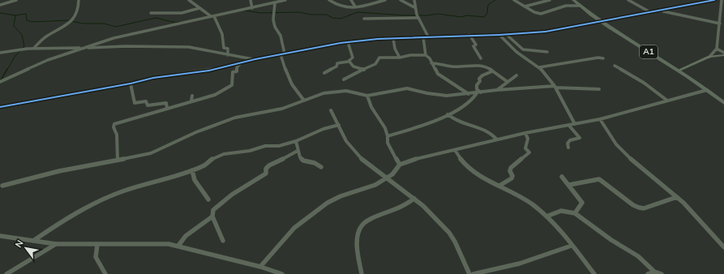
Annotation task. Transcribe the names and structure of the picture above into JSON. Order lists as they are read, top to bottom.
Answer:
{
  "streets": {
    "highway": ["A1"]
  },
  "north": "top left"
}
